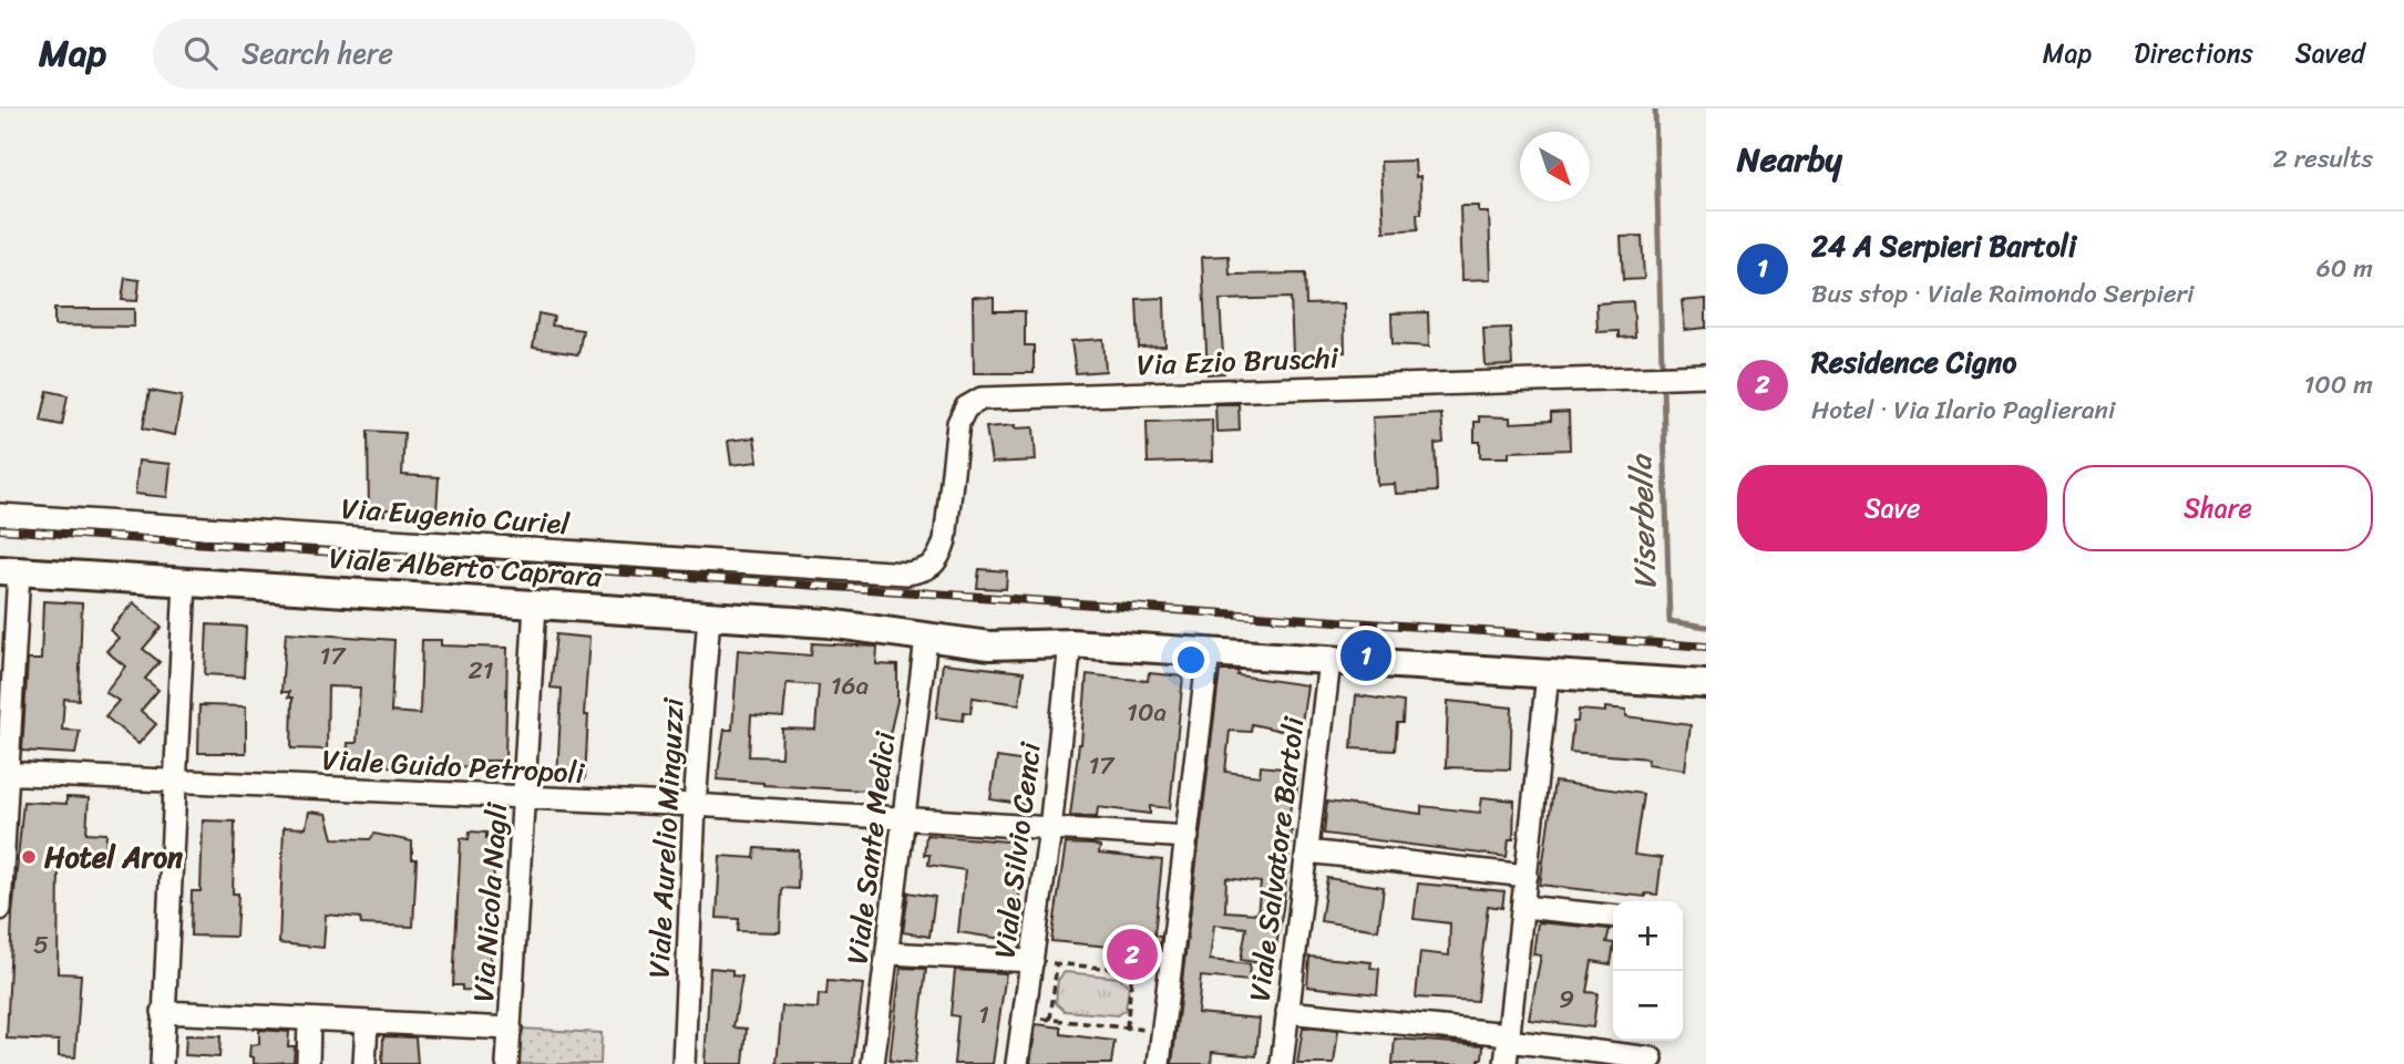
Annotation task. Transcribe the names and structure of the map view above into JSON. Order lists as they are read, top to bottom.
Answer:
{
  "streets": {
    "street": [
      "Via Ezio Bruschi",
      "Via Eugenio Curiel",
      "Viale Alberto Caprara",
      "Viale Guido Petropoli",
      "Viale Aurelio Minguzzi",
      "Viale Sante Medici",
      "Viale Silvio Cenci",
      "Viale Salvatore Bartoli",
      "Via Nicola Nagli"
    ]
  },
  "crossings": [
    ["Via Ezio Bruschi", "Via Eugenio Curiel"],
    ["Viale Alberto Caprara", "Viale Aurelio Minguzzi"],
    ["Viale Alberto Caprara", "Viale Sante Medici"],
    ["Viale Alberto Caprara", "Viale Silvio Cenci"],
    ["Viale Alberto Caprara", "Viale Salvatore Bartoli"],
    ["Viale Alberto Caprara", "Via Nicola Nagli"],
    ["Viale Guido Petropoli", "Viale Aurelio Minguzzi"],
    ["Viale Guido Petropoli", "Viale Sante Medici"],
    ["Viale Guido Petropoli", "Viale Silvio Cenci"],
    ["Viale Guido Petropoli", "Via Nicola Nagli"]
  ],
  "water": ["Viserbella"],
  "places": ["Hotel Aron"],
  "house_numbers": [
    "17",
    "21",
    "16a",
    "10a",
    "17",
    "5",
    "9",
    "1"
  ],
  "north": "bottom right",
  "page": {
    "header": "Map",
    "search": "Search here",
    "nav": ["Map", "Directions", "Saved"],
    "heading": ["Nearby", "2 results"],
    "list": [
      {
        "mark": "1",
        "name": "24 A Serpieri Bartoli",
        "note": "Bus stop · Viale Raimondo Serpieri",
        "value": "60 m"
      },
      {
        "mark": "2",
        "name": "Residence Cigno",
        "note": "Hotel · Via Ilario Paglierani",
        "value": "100 m"
      }
    ],
    "buttons": ["Save", "Share"],
    "pins": ["1", "2"],
    "map_buttons": ["+", "−"]
  }
}
